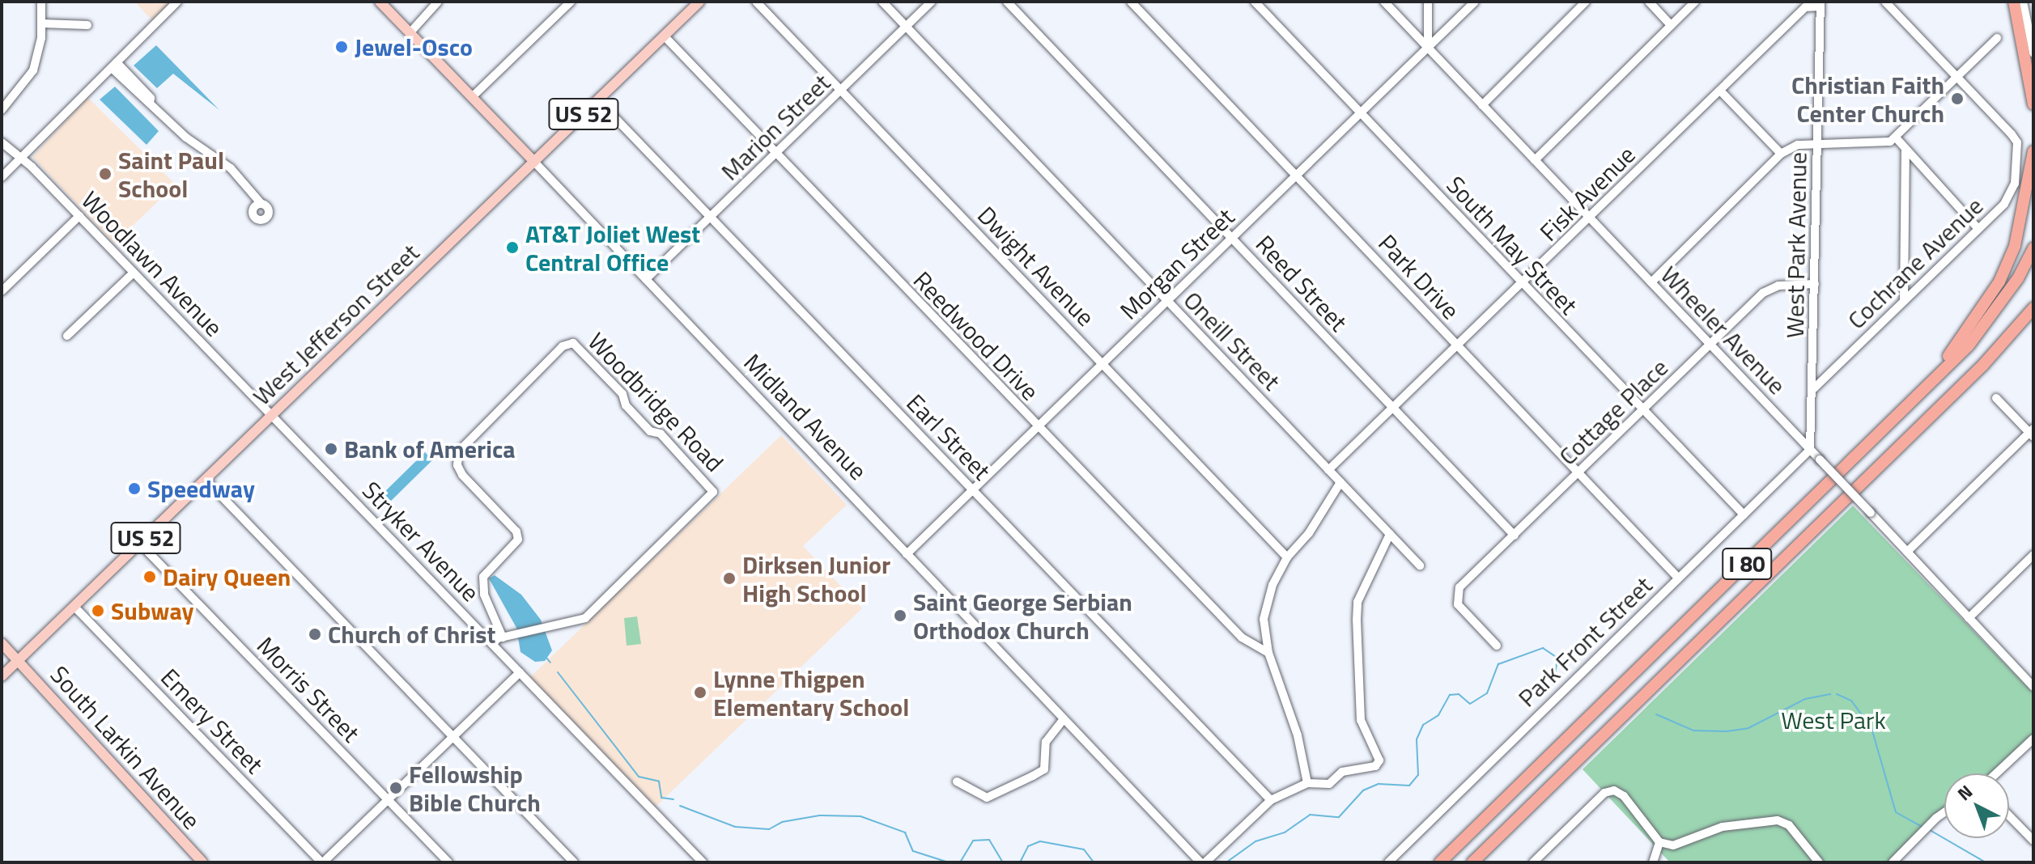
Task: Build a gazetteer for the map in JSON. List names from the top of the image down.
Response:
{
  "streets": {
    "highway": ["I 80"],
    "main road": [
      "US 52",
      "West Jefferson Street",
      "Midland Avenue",
      "South Larkin Avenue"
    ],
    "street": [
      "Marion Street",
      "Fisk Avenue",
      "South May Street",
      "West Park Avenue",
      "Cochrane Avenue",
      "Woodlawn Avenue",
      "Morgan Street",
      "Dwight Avenue",
      "Park Drive",
      "Reed Street",
      "Wheeler Avenue",
      "Reedwood Drive",
      "Oneill Street",
      "Woodbridge Road",
      "Cottage Place",
      "Earl Street",
      "Stryker Avenue",
      "Park Front Street",
      "Morris Street",
      "Emery Street"
    ]
  },
  "crossings": [
    ["Marion Street", "Dwight Avenue"],
    ["Marion Street", "Reedwood Drive"],
    ["Marion Street", "Oneill Street"],
    ["Marion Street", "Midland Avenue"],
    ["Marion Street", "Earl Street"],
    ["Fisk Avenue", "South May Street"],
    ["Fisk Avenue", "West Park Avenue"],
    ["Fisk Avenue", "Park Drive"],
    ["Fisk Avenue", "Reed Street"],
    ["Fisk Avenue", "Wheeler Avenue"],
    ["Fisk Avenue", "Oneill Street"],
    ["South May Street", "Morgan Street"],
    ["South May Street", "Cottage Place"],
    ["South May Street", "Park Front Street"],
    ["West Park Avenue", "Cochrane Avenue"],
    ["West Park Avenue", "Wheeler Avenue"],
    ["West Park Avenue", "Cottage Place"],
    ["West Park Avenue", "Park Front Street"],
    ["Woodlawn Avenue", "West Jefferson Street"],
    ["Woodlawn Avenue", "Stryker Avenue"],
    ["Morgan Street", "Dwight Avenue"],
    ["Morgan Street", "Park Drive"],
    ["Morgan Street", "Reed Street"],
    ["Morgan Street", "Wheeler Avenue"],
    ["Morgan Street", "Reedwood Drive"],
    ["Morgan Street", "Oneill Street"],
    ["Morgan Street", "Midland Avenue"],
    ["Morgan Street", "Earl Street"],
    ["Park Drive", "Cottage Place"],
    ["Park Drive", "Park Front Street"],
    ["Reed Street", "Cottage Place"],
    ["West Jefferson Street", "Reedwood Drive"],
    ["West Jefferson Street", "Midland Avenue"],
    ["West Jefferson Street", "Earl Street"],
    ["West Jefferson Street", "Stryker Avenue"],
    ["West Jefferson Street", "Morris Street"],
    ["West Jefferson Street", "Emery Street"],
    ["West Jefferson Street", "South Larkin Avenue"],
    ["Wheeler Avenue", "Cottage Place"],
    ["Wheeler Avenue", "Park Front Street"],
    ["Woodbridge Road", "Stryker Avenue"]
  ],
  "parks": ["West Park"],
  "places": [
    "Jewel-Osco",
    "Christian Faith Center Church",
    "Saint Paul School",
    "AT&T Joliet West Central Office",
    "Bank of America",
    "Speedway",
    "Dairy Queen",
    "Dirksen Junior High School",
    "Subway",
    "Saint George Serbian Orthodox Church",
    "Church of Christ",
    "Lynne Thigpen Elementary School",
    "Fellowship Bible Church"
  ],
  "north": "top left"
}
